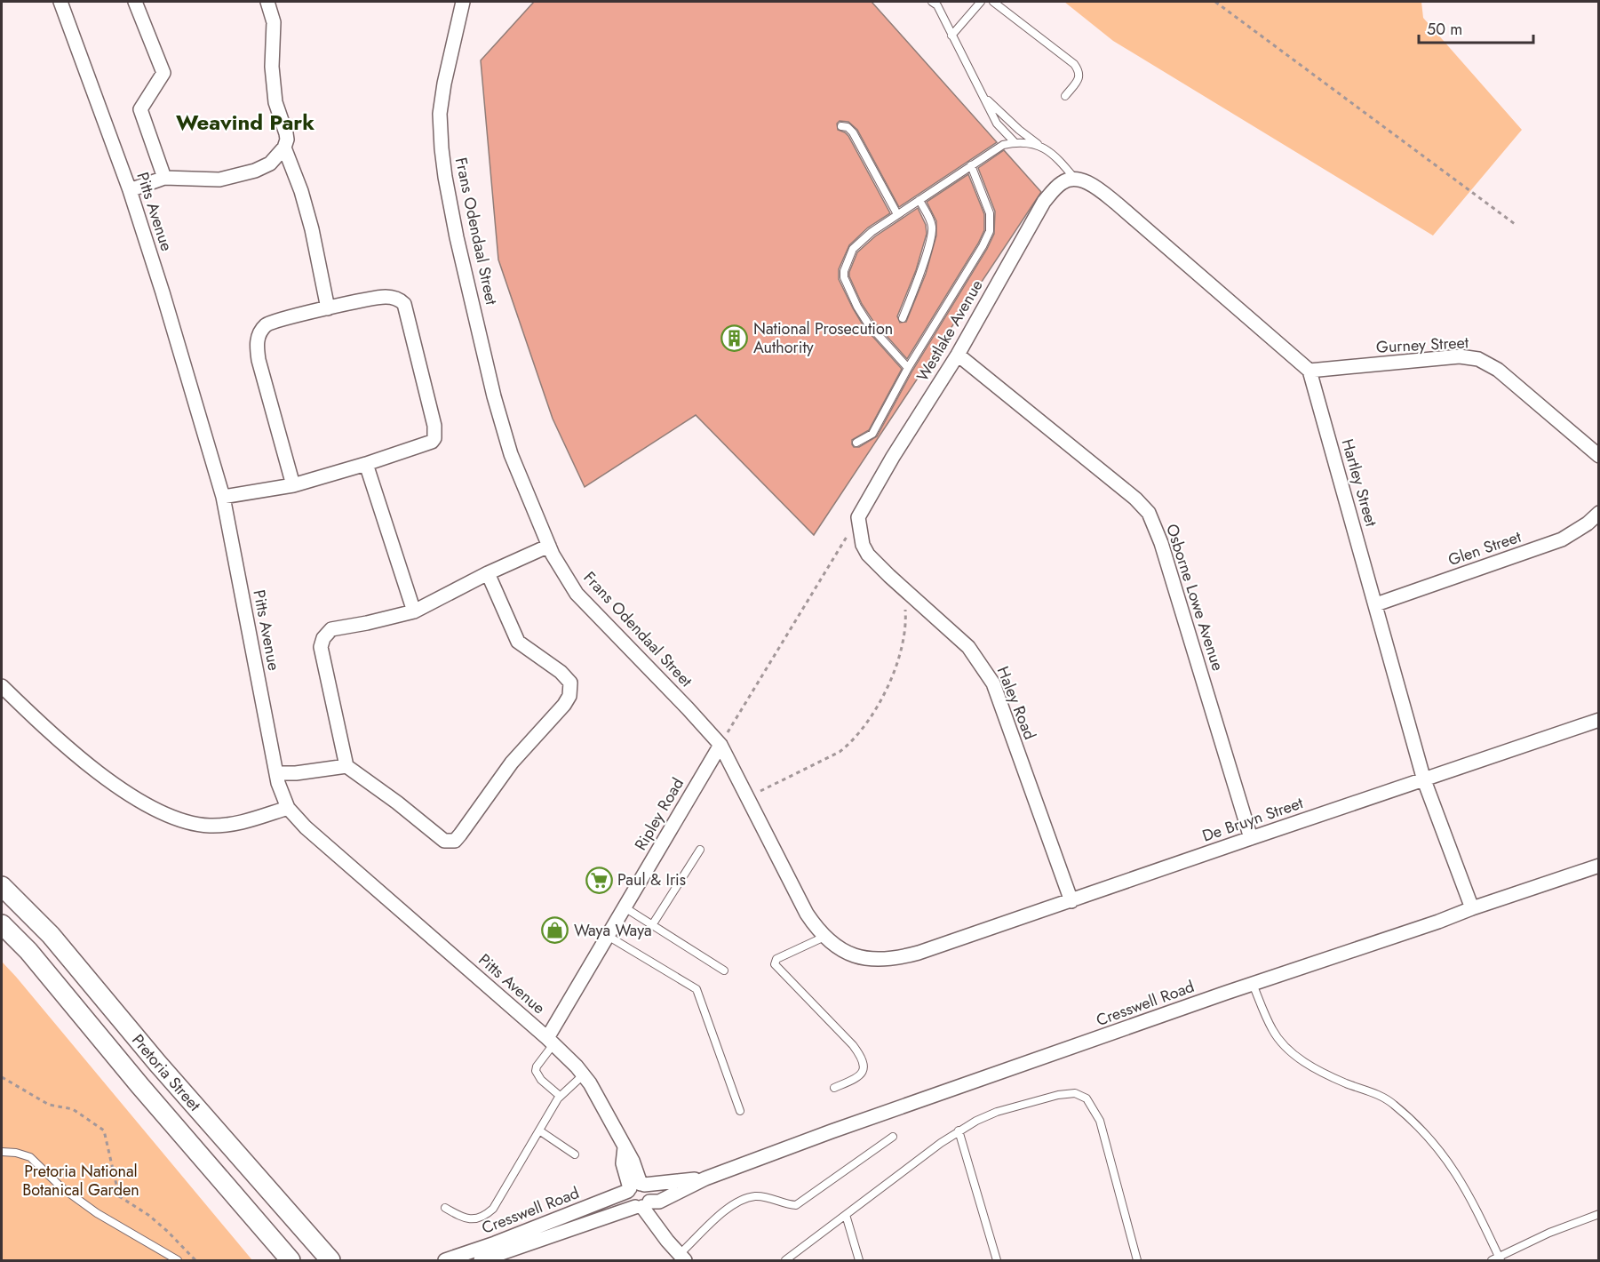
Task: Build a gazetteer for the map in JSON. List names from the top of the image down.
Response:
{
  "streets": {
    "main road": ["Pretoria Street"],
    "street": [
      "Pitts Avenue",
      "Frans Odendaal Street",
      "Westlake Avenue",
      "Gurney Street",
      "Hartley Street",
      "Glen Street",
      "Osborne Lowe Avenue",
      "Haley Road",
      "Ripley Road",
      "De Bruyn Street",
      "Cresswell Road"
    ]
  },
  "crossings": [
    ["Pitts Avenue", "Ripley Road"],
    ["Pitts Avenue", "Cresswell Road"],
    ["Frans Odendaal Street", "Ripley Road"],
    ["Frans Odendaal Street", "De Bruyn Street"],
    ["Westlake Avenue", "Osborne Lowe Avenue"],
    ["Westlake Avenue", "Haley Road"],
    ["Gurney Street", "Hartley Street"],
    ["Hartley Street", "Glen Street"],
    ["Hartley Street", "De Bruyn Street"],
    ["Hartley Street", "Cresswell Road"],
    ["Osborne Lowe Avenue", "De Bruyn Street"],
    ["Haley Road", "De Bruyn Street"]
  ],
  "districts": ["Weavind Park"],
  "parks": ["Pretoria National Botanical Garden"],
  "places": {
    "building": ["National Prosecution Authority"],
    "supermarket": ["Paul & Iris"],
    "shop": ["Waya Waya"]
  },
  "scale_bar": "50 m"
}
